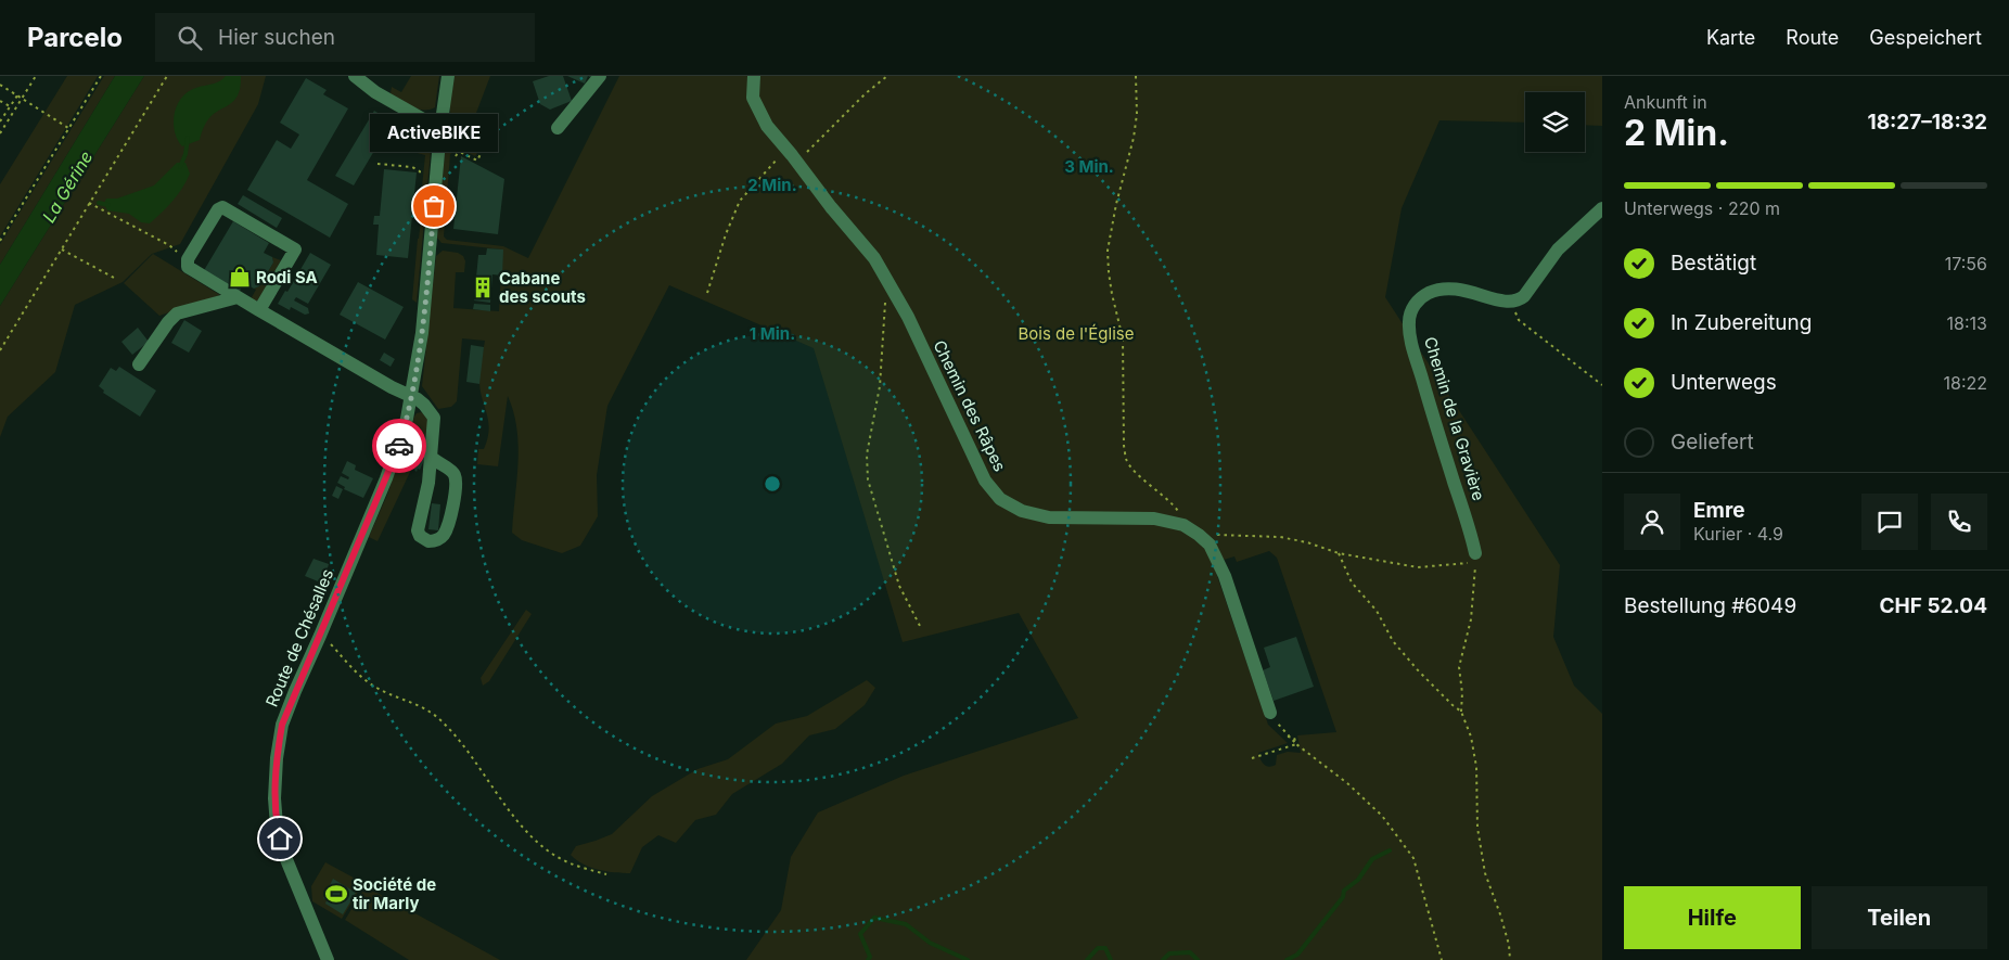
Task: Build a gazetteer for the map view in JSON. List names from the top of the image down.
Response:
{
  "streets": {
    "street": ["Chemin des Râpes", "Chemin de la Gravière", "Route de Chésalles"]
  },
  "water": ["La Gérine"],
  "parks": ["Bois de l'Église"],
  "places": {
    "other": ["ActiveBIKE"],
    "shop": ["Rodi SA"],
    "building": ["Cabane des scouts"],
    "sports": ["Société de tir Marly"]
  },
  "page": {
    "header": "Parcelo",
    "search": "Hier suchen",
    "nav": ["Karte", "Route", "Gespeichert"],
    "heading": ["2 Min.", "Ankunft in", "18:27–18:32"],
    "panel": [
      "Emre",
      "Kurier · 4.9",
      "Bestellung #6049",
      "CHF 52.04"
    ],
    "bubble": "ActiveBIKE",
    "bar": "Unterwegs · 220 m",
    "list": [
      ["Bestätigt", "17:56"],
      ["In Zubereitung", "18:13"],
      ["Unterwegs", "18:22"],
      "Geliefert"
    ],
    "buttons": ["Hilfe", "Teilen"]
  },
  "rings": ["3 Min.", "2 Min.", "1 Min."]
}
